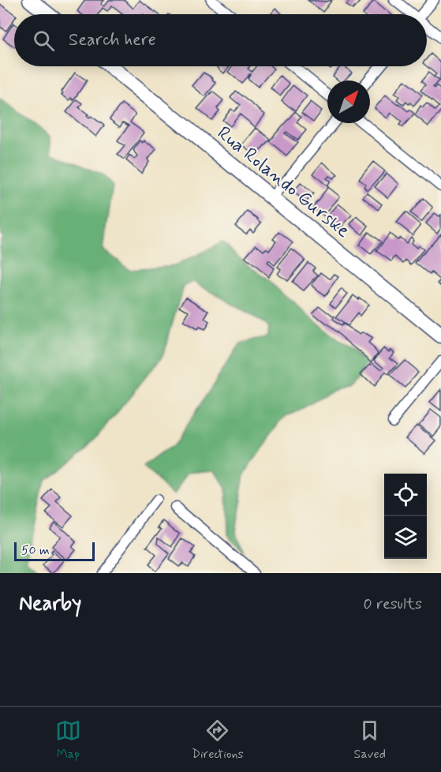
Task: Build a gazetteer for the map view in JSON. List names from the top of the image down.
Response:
{
  "streets": {
    "street": ["Rua Rolando Gurske"]
  },
  "scale_bar": "50 m",
  "north": "top right",
  "page": {
    "search": "Search here",
    "scale": "50 m",
    "heading": ["Nearby", "0 results"],
    "nav": ["Map", "Directions", "Saved"]
  }
}
